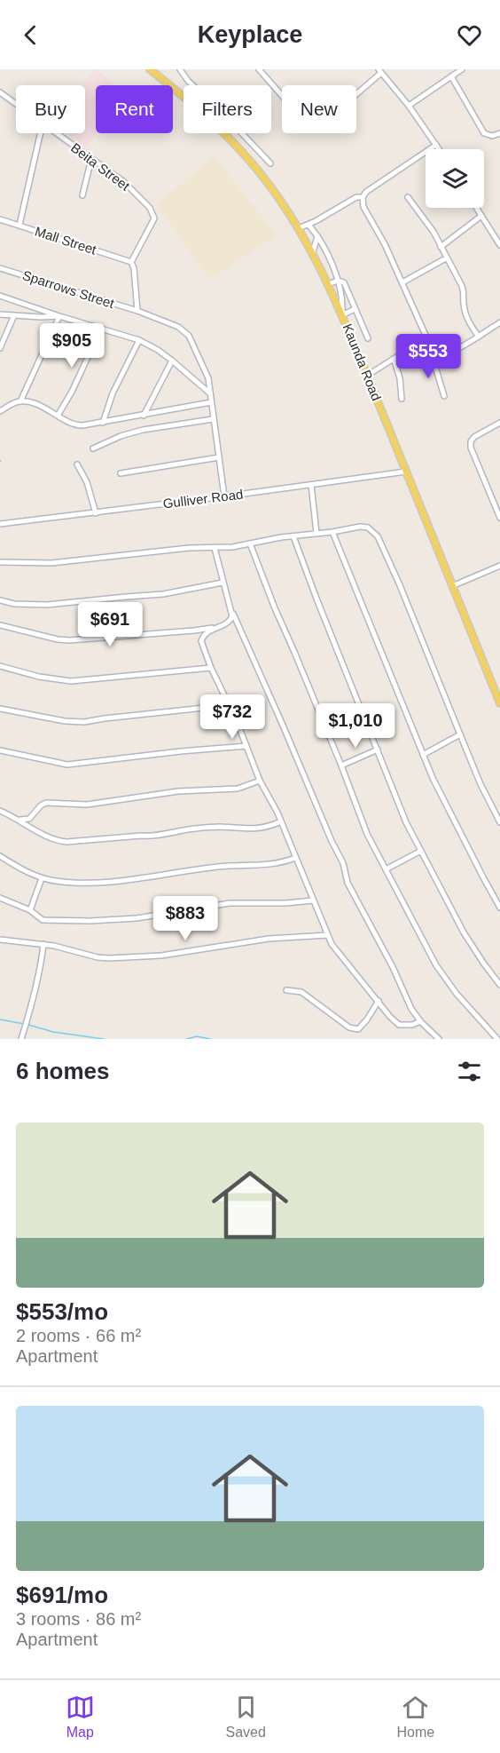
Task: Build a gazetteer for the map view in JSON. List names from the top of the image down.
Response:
{
  "streets": {
    "main road": ["Kaunda Road"],
    "street": [
      "Beita Street",
      "Mall Street",
      "Sparrows Street",
      "Gulliver Road"
    ]
  },
  "crossings": [
    ["Beita Street", "Mall Street"],
    ["Sparrows Street", "Gulliver Road"],
    ["Kaunda Road", "Gulliver Road"]
  ],
  "page": {
    "header": "Keyplace",
    "chip": [
      "Buy",
      "Rent",
      "Filters",
      "New"
    ],
    "price": [
      "$905",
      "$553",
      "$691",
      "$732",
      "$1,010",
      "$883"
    ],
    "heading": "6 homes",
    "list": [
      {
        "name": "$553/mo",
        "note": "2 rooms · 66 m² · Apartment"
      },
      {
        "name": "$691/mo",
        "note": "3 rooms · 86 m² · Apartment"
      }
    ],
    "tabs": ["Map", "Saved", "Home"]
  }
}
